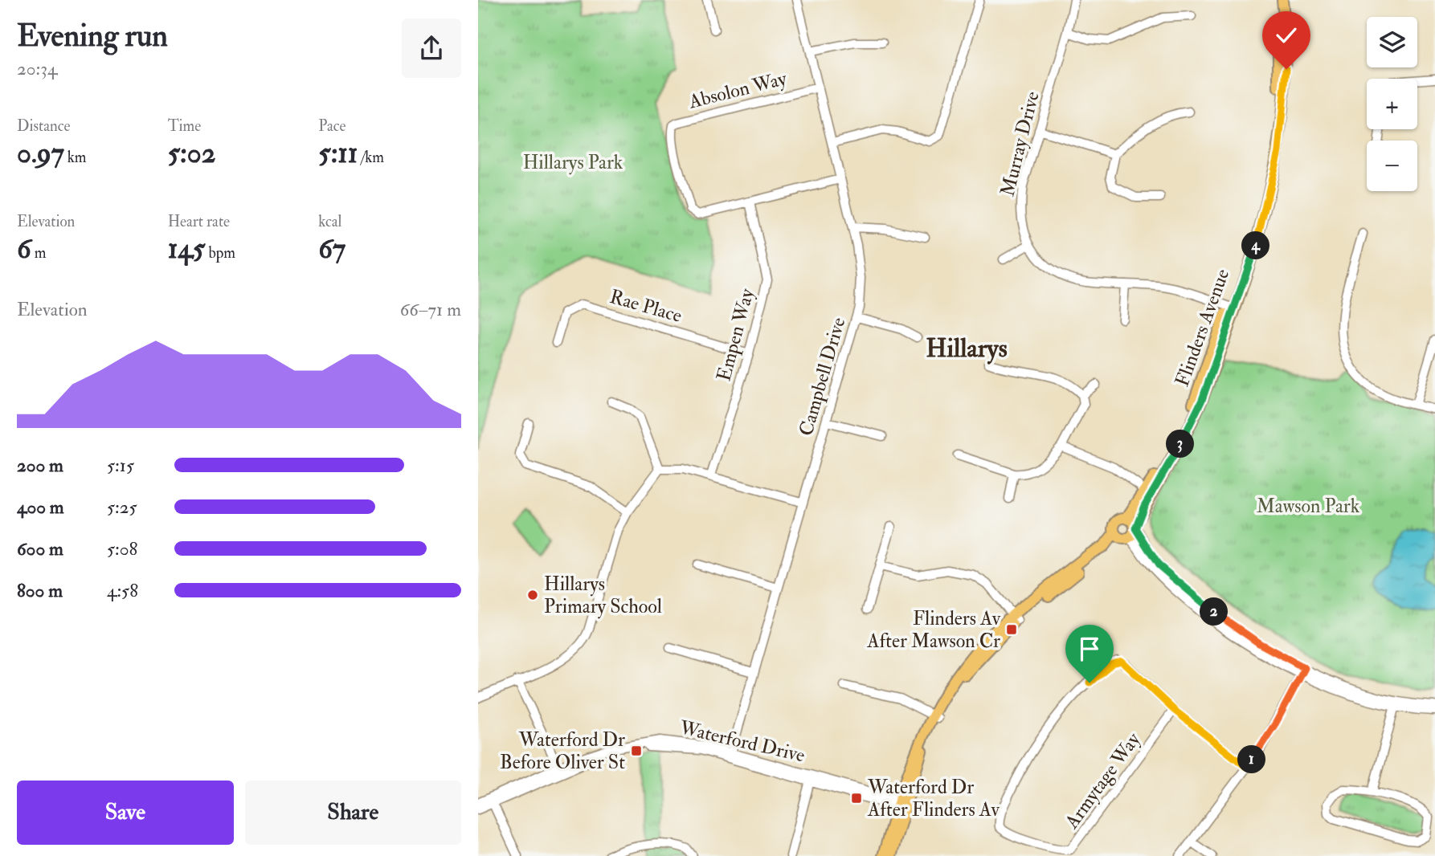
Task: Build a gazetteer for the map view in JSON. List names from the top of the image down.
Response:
{
  "streets": {
    "main road": ["Flinders Avenue"],
    "street": [
      "Absolon Way",
      "Murray Drive",
      "Rae Place",
      "Empen Way",
      "Campbell Drive",
      "Waterford Drive",
      "Armytage Way"
    ]
  },
  "crossings": [
    ["Absolon Way", "Empen Way"],
    ["Absolon Way", "Campbell Drive"],
    ["Rae Place", "Empen Way"],
    ["Campbell Drive", "Waterford Drive"]
  ],
  "districts": ["Hillarys"],
  "parks": ["Hillarys Park", "Mawson Park"],
  "places": {
    "other": ["Hillarys Primary School"],
    "transit": ["Flinders Av After Mawson Cr", "Waterford Dr Before Oliver St", "Waterford Dr After Flinders Av"]
  },
  "page": {
    "heading": ["Evening run", "20:34"],
    "map_buttons": ["+", "−"],
    "stats": [
      ["Distance", "0.97 km"],
      ["Time", "5:02"],
      ["Pace", "5:11 /km"],
      ["Elevation", "6 m"],
      ["Heart rate", "145 bpm"],
      ["kcal", "67"]
    ],
    "pins": [
      "4",
      "3",
      "2",
      "1"
    ],
    "chart": ["Elevation", "66–71 m"],
    "list": [
      {
        "name": "200 m",
        "note": "5:15"
      },
      {
        "name": "400 m",
        "note": "5:25"
      },
      {
        "name": "600 m",
        "note": "5:08"
      },
      {
        "name": "800 m",
        "note": "4:58"
      }
    ],
    "buttons": ["Save", "Share"]
  }
}
